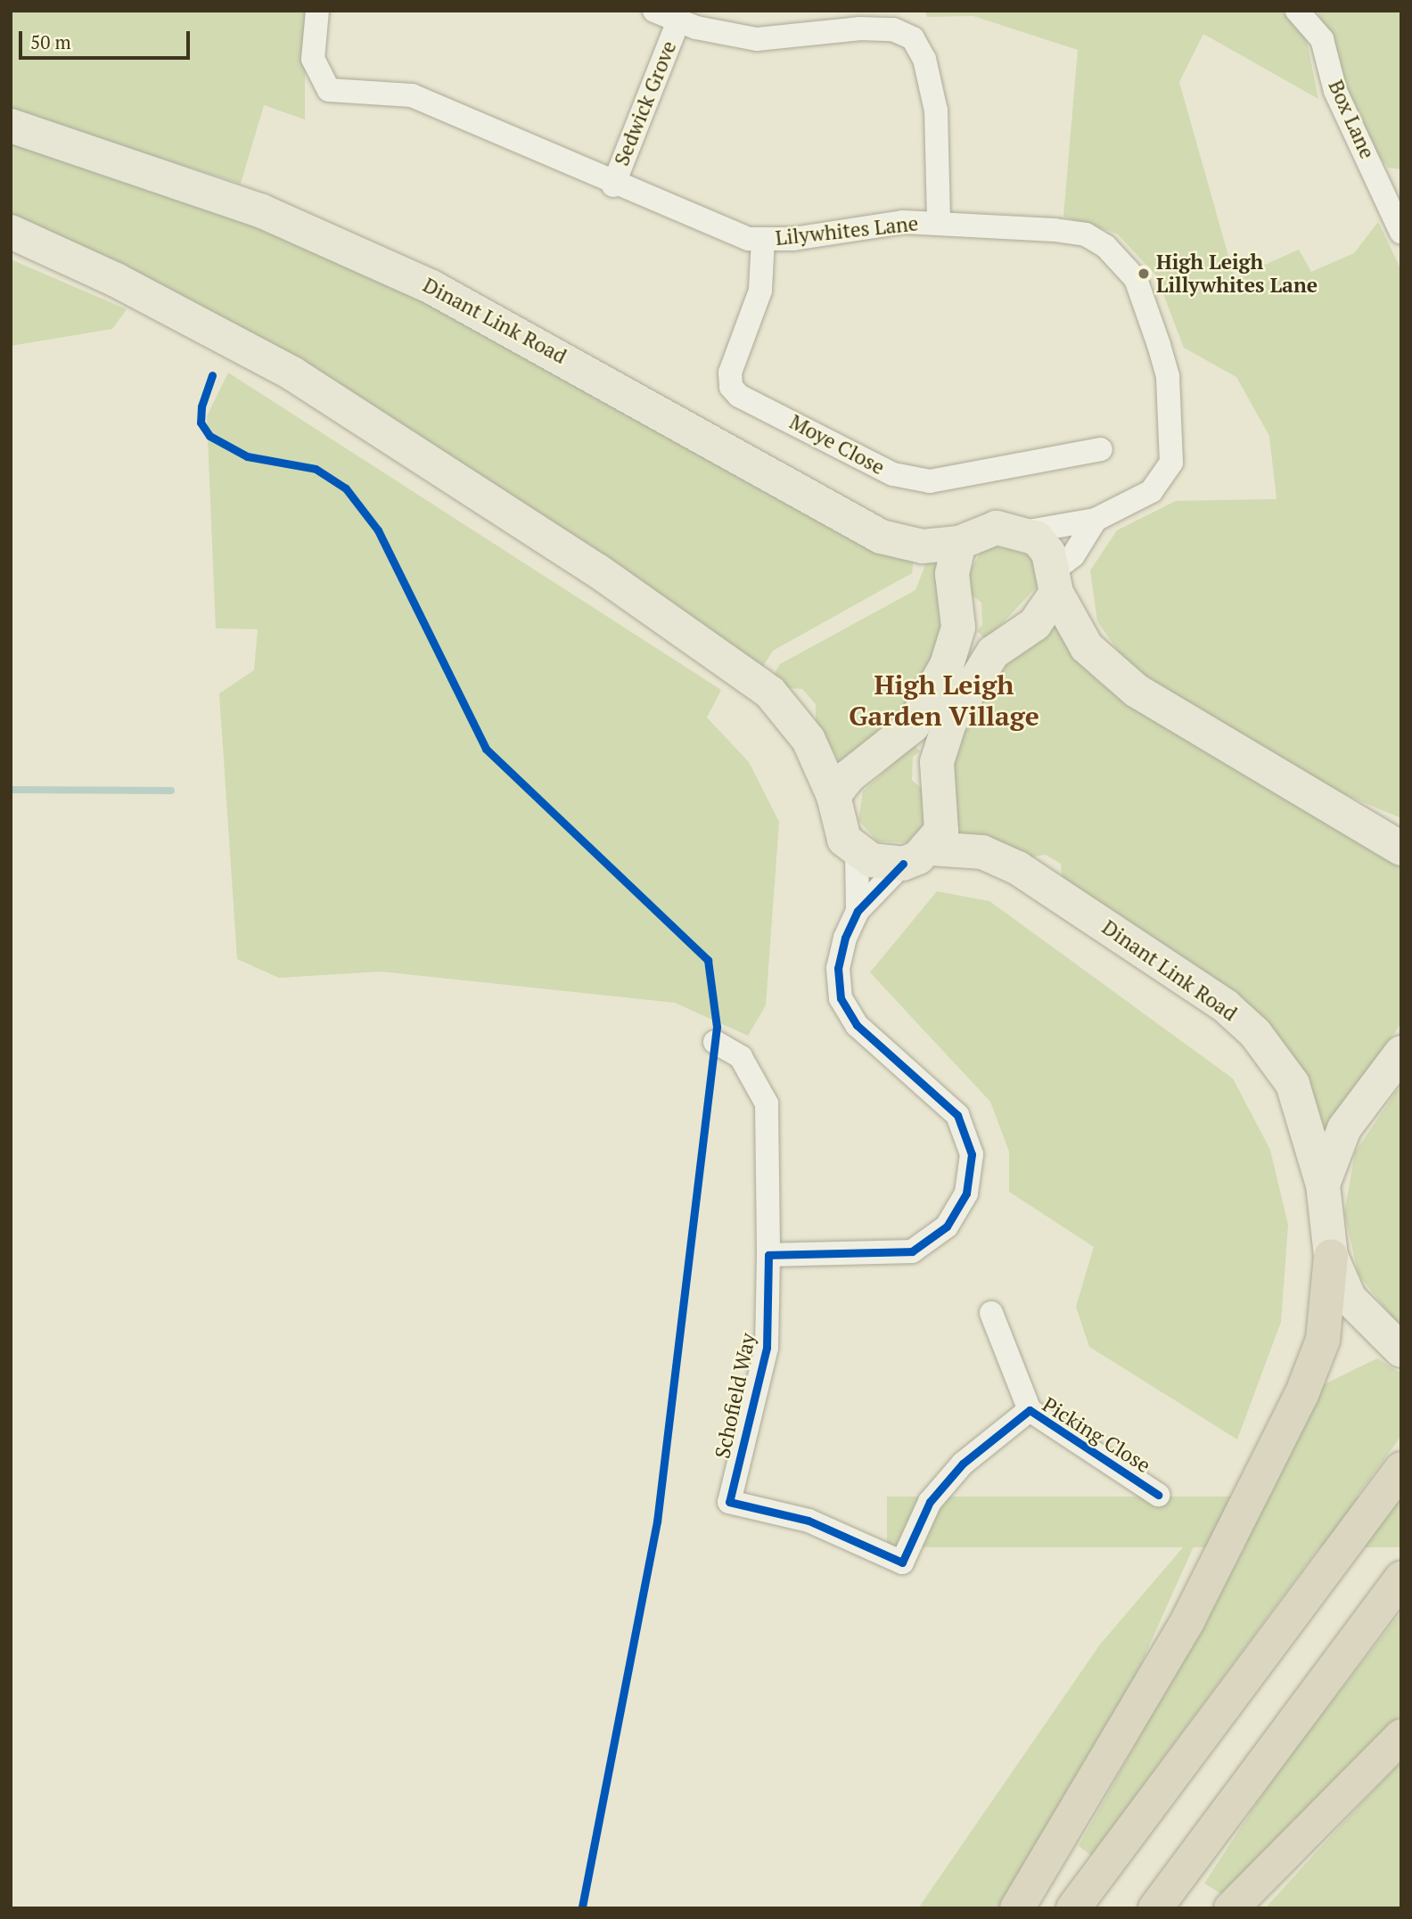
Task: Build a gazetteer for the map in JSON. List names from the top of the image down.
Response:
{
  "streets": {
    "main road": ["Dinant Link Road"],
    "street": [
      "Sedwick Grove",
      "Box Lane",
      "Lilywhites Lane",
      "Moye Close",
      "Schofield Way",
      "Picking Close"
    ]
  },
  "crossings": [
    ["Sedwick Grove", "Lilywhites Lane"],
    ["Lilywhites Lane", "Dinant Link Road"],
    ["Lilywhites Lane", "Moye Close"],
    ["Schofield Way", "Picking Close"]
  ],
  "districts": ["High Leigh Garden Village"],
  "places": ["High Leigh Lillywhites Lane"],
  "scale_bar": "50 m"
}
